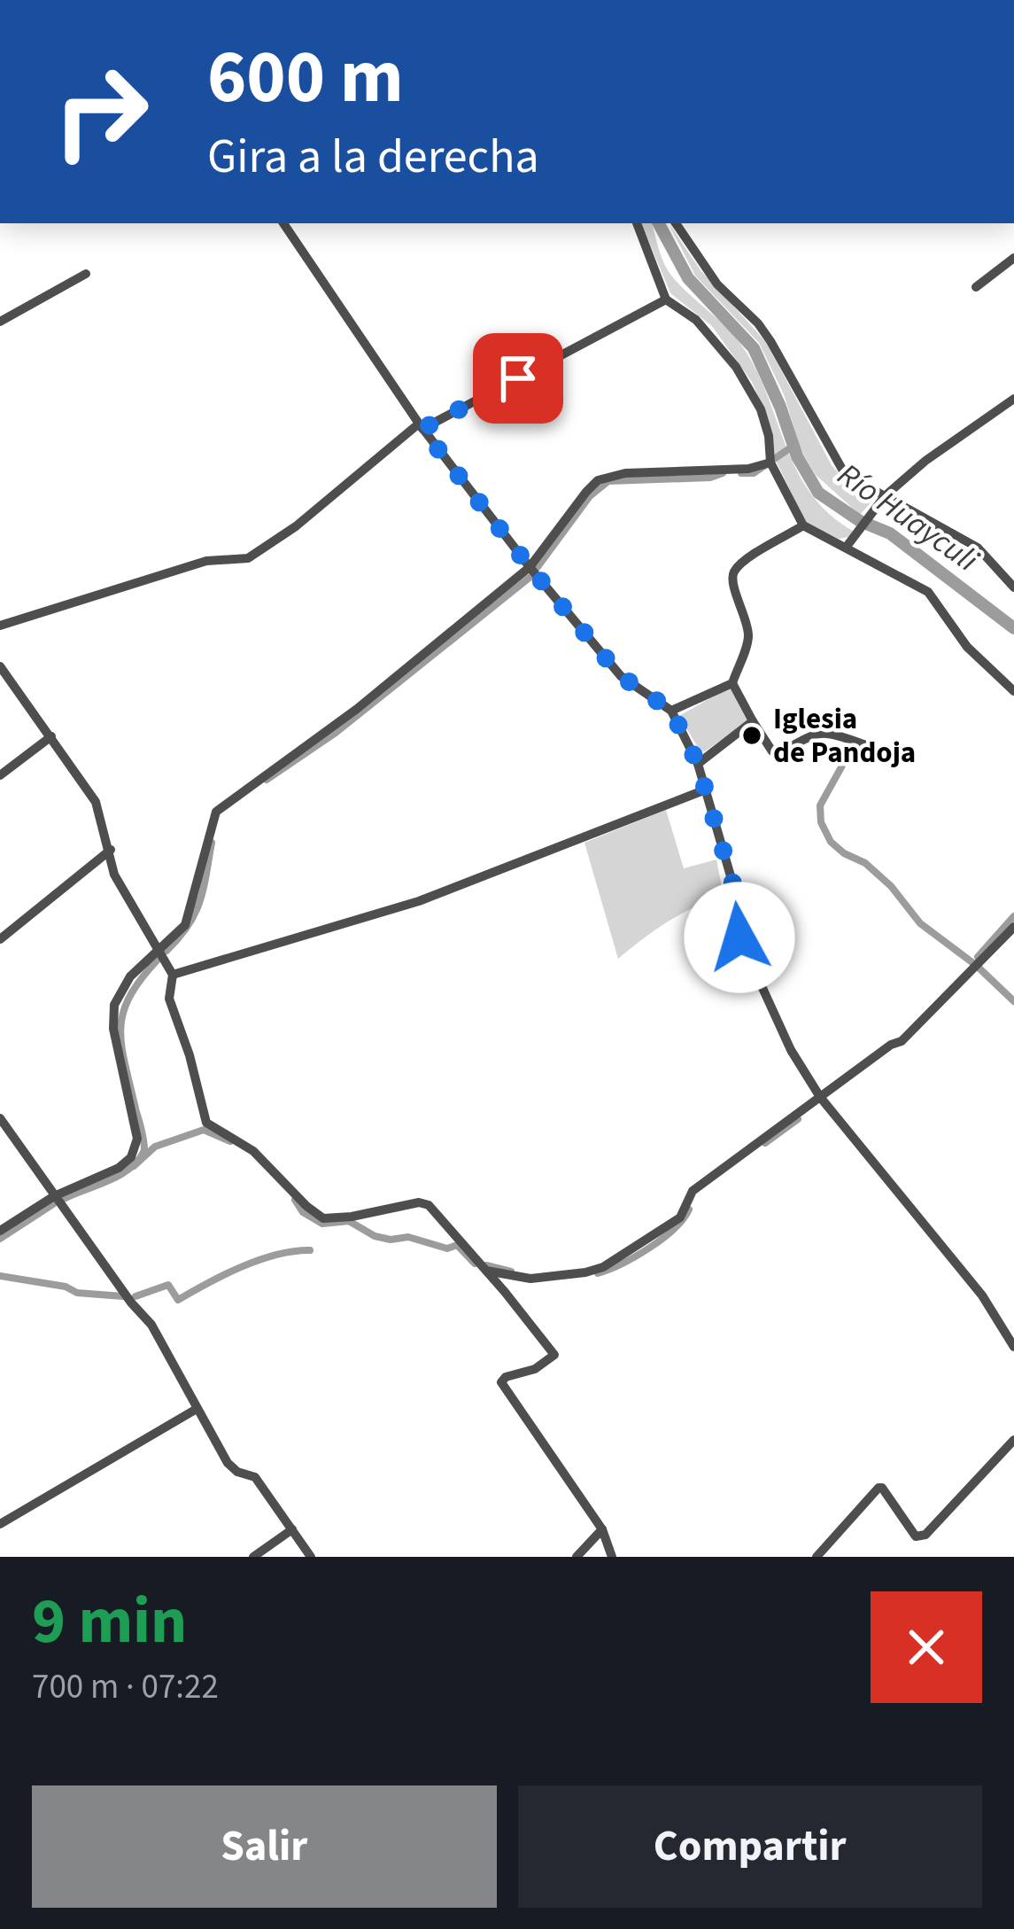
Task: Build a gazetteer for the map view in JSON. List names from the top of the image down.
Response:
{
  "water": ["Río Huayculi"],
  "places": ["Iglesia de Pandoja"],
  "page": {
    "turn": ["600 m", "Gira a la derecha"],
    "heading": ["9 min", "700 m · 07:22"],
    "buttons": ["Salir", "Compartir"]
  }
}
